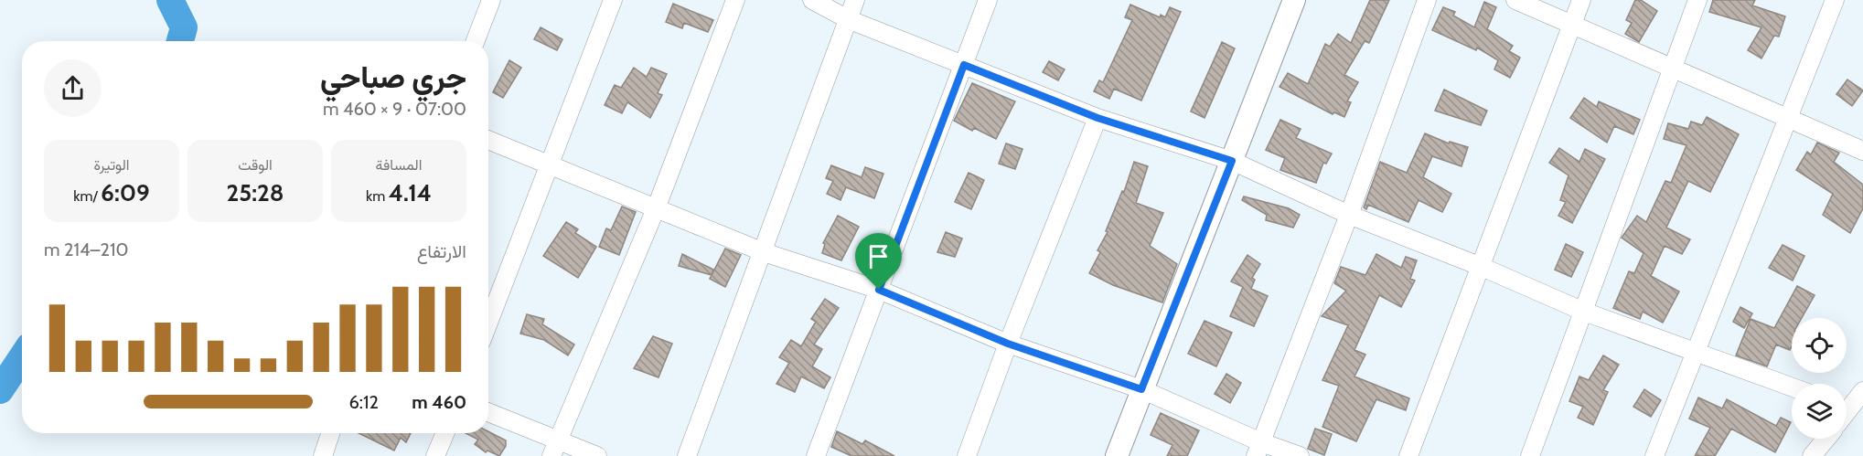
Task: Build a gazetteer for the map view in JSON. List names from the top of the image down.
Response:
{
  "page": {
    "heading": ["جري صباحي", "07:00 · 9 × 460 m"],
    "stats": [
      ["المسافة", "4.14 km"],
      ["الوقت", "25:28"],
      ["الوتيرة", "6:09 /km"]
    ],
    "chart": ["الارتفاع", "210–214 m"],
    "list": [
      {
        "name": "460 m",
        "note": "6:12"
      }
    ]
  }
}
